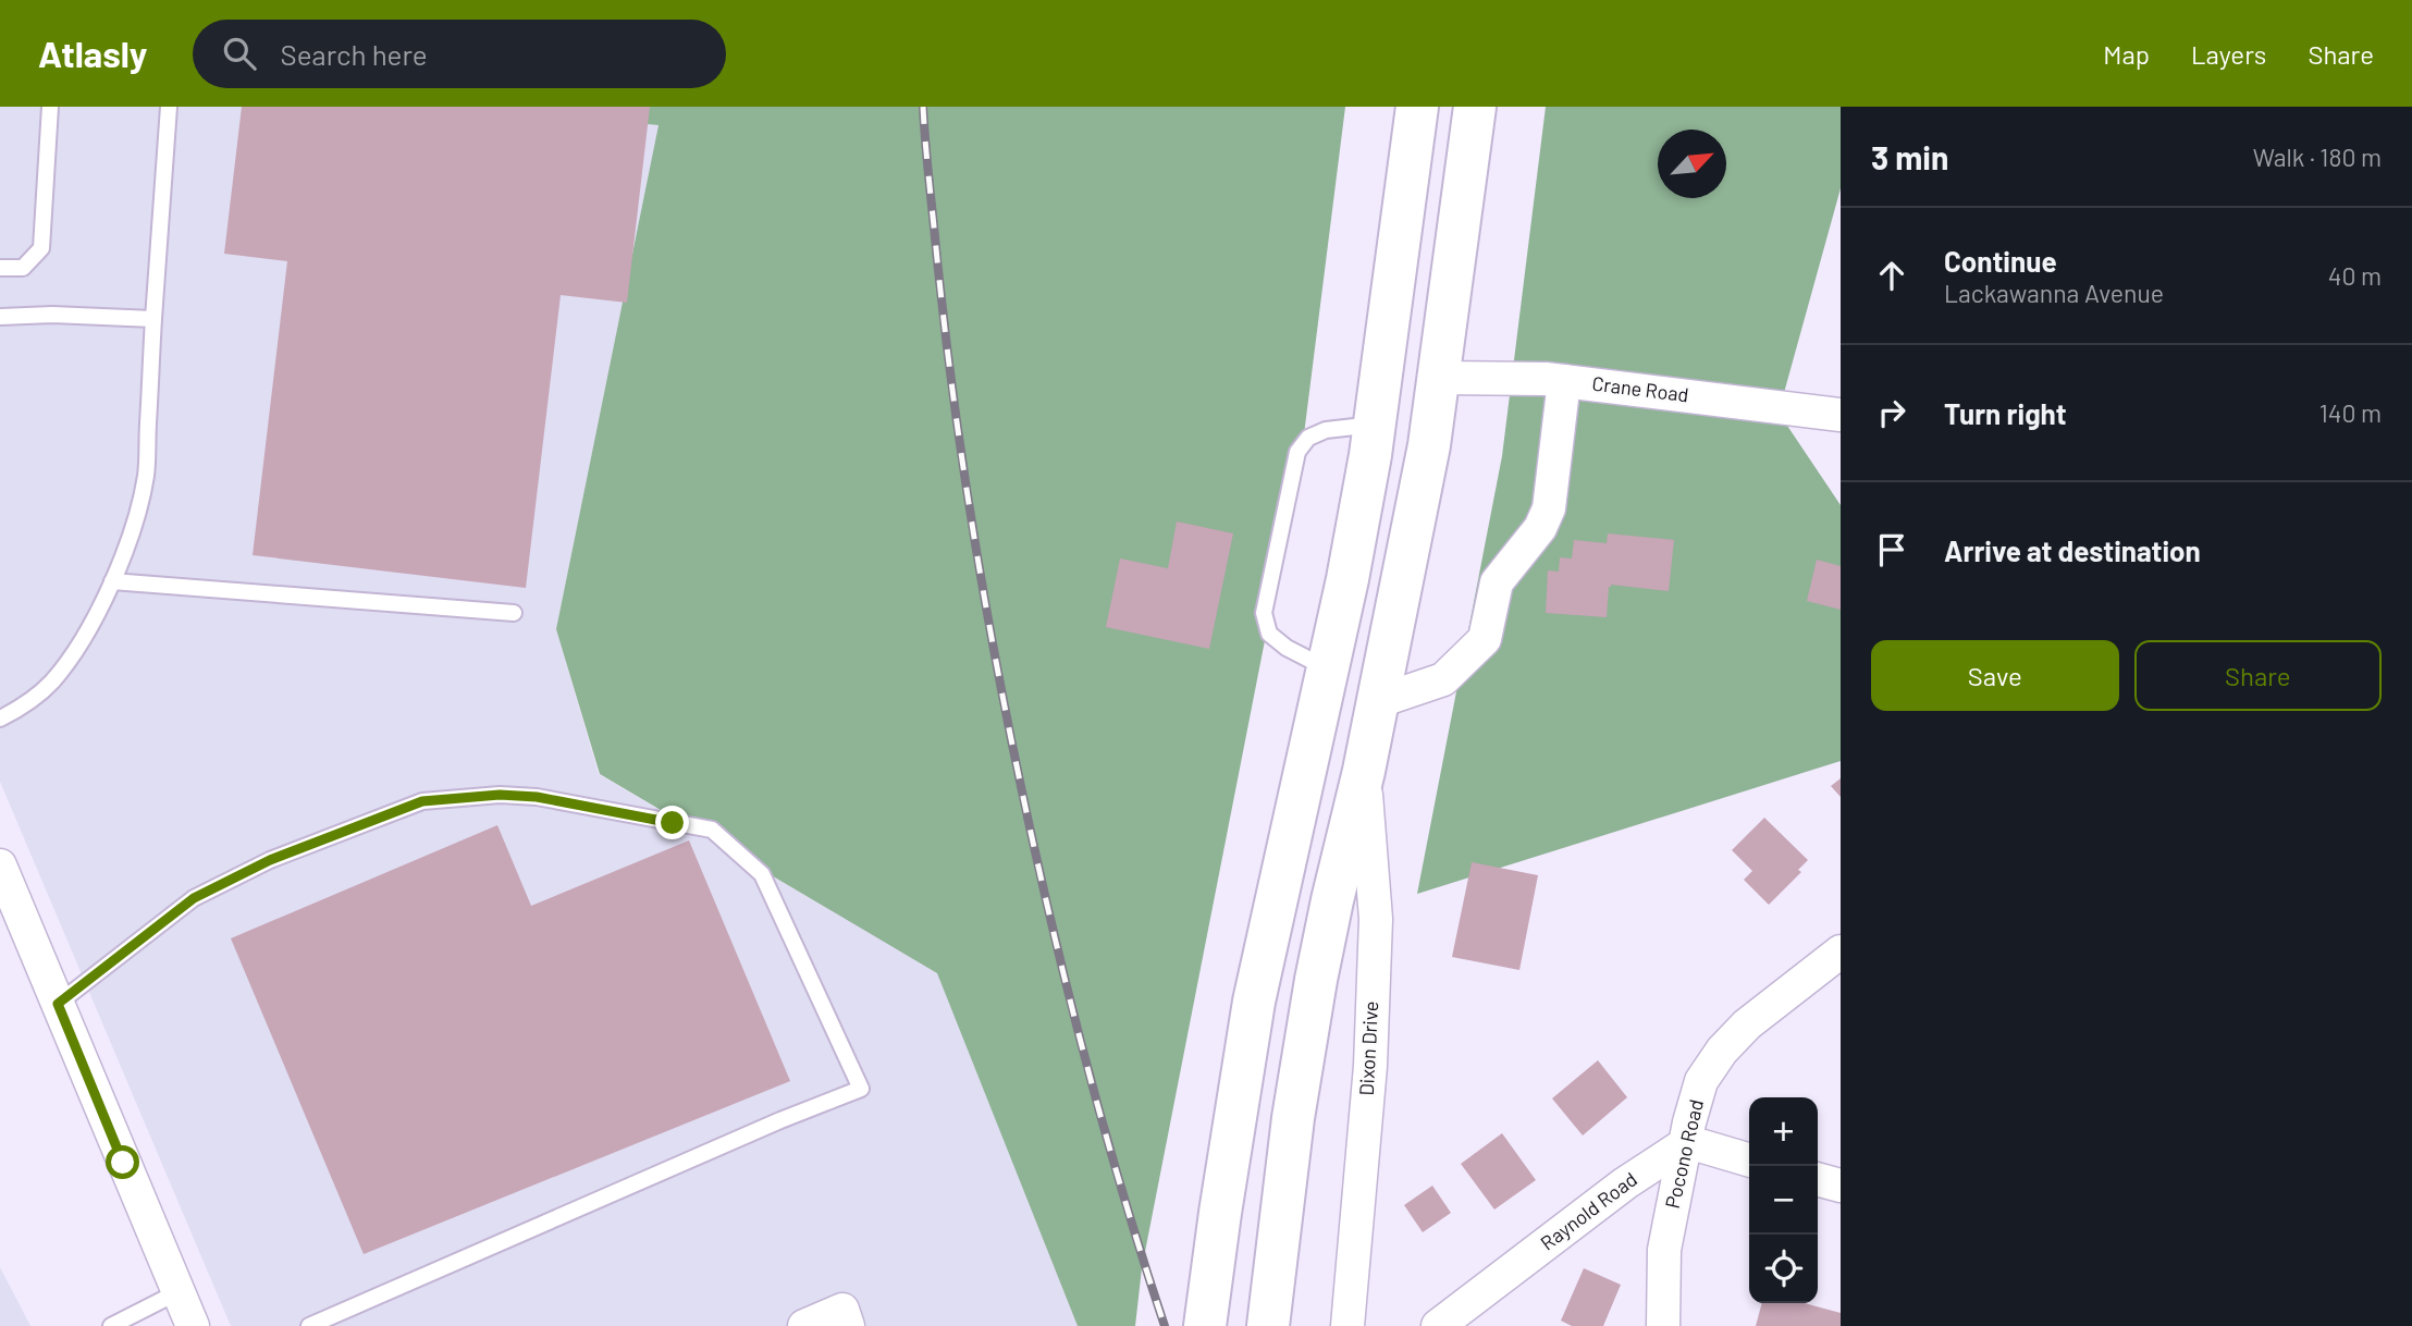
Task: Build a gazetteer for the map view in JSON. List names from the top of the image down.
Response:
{
  "streets": {
    "street": [
      "Crane Road",
      "Dixon Drive",
      "Pocono Road",
      "Raynold Road"
    ]
  },
  "crossings": [
    ["Pocono Road", "Raynold Road"]
  ],
  "north": "top right",
  "page": {
    "header": "Atlasly",
    "search": "Search here",
    "nav": ["Map", "Layers", "Share"],
    "heading": ["3 min", "Walk · 180 m"],
    "list": [
      ["Continue", "Lackawanna Avenue", "40 m"],
      ["Turn right", "140 m"],
      "Arrive at destination"
    ],
    "buttons": ["Save", "Share"],
    "map_buttons": ["+", "−"]
  }
}
